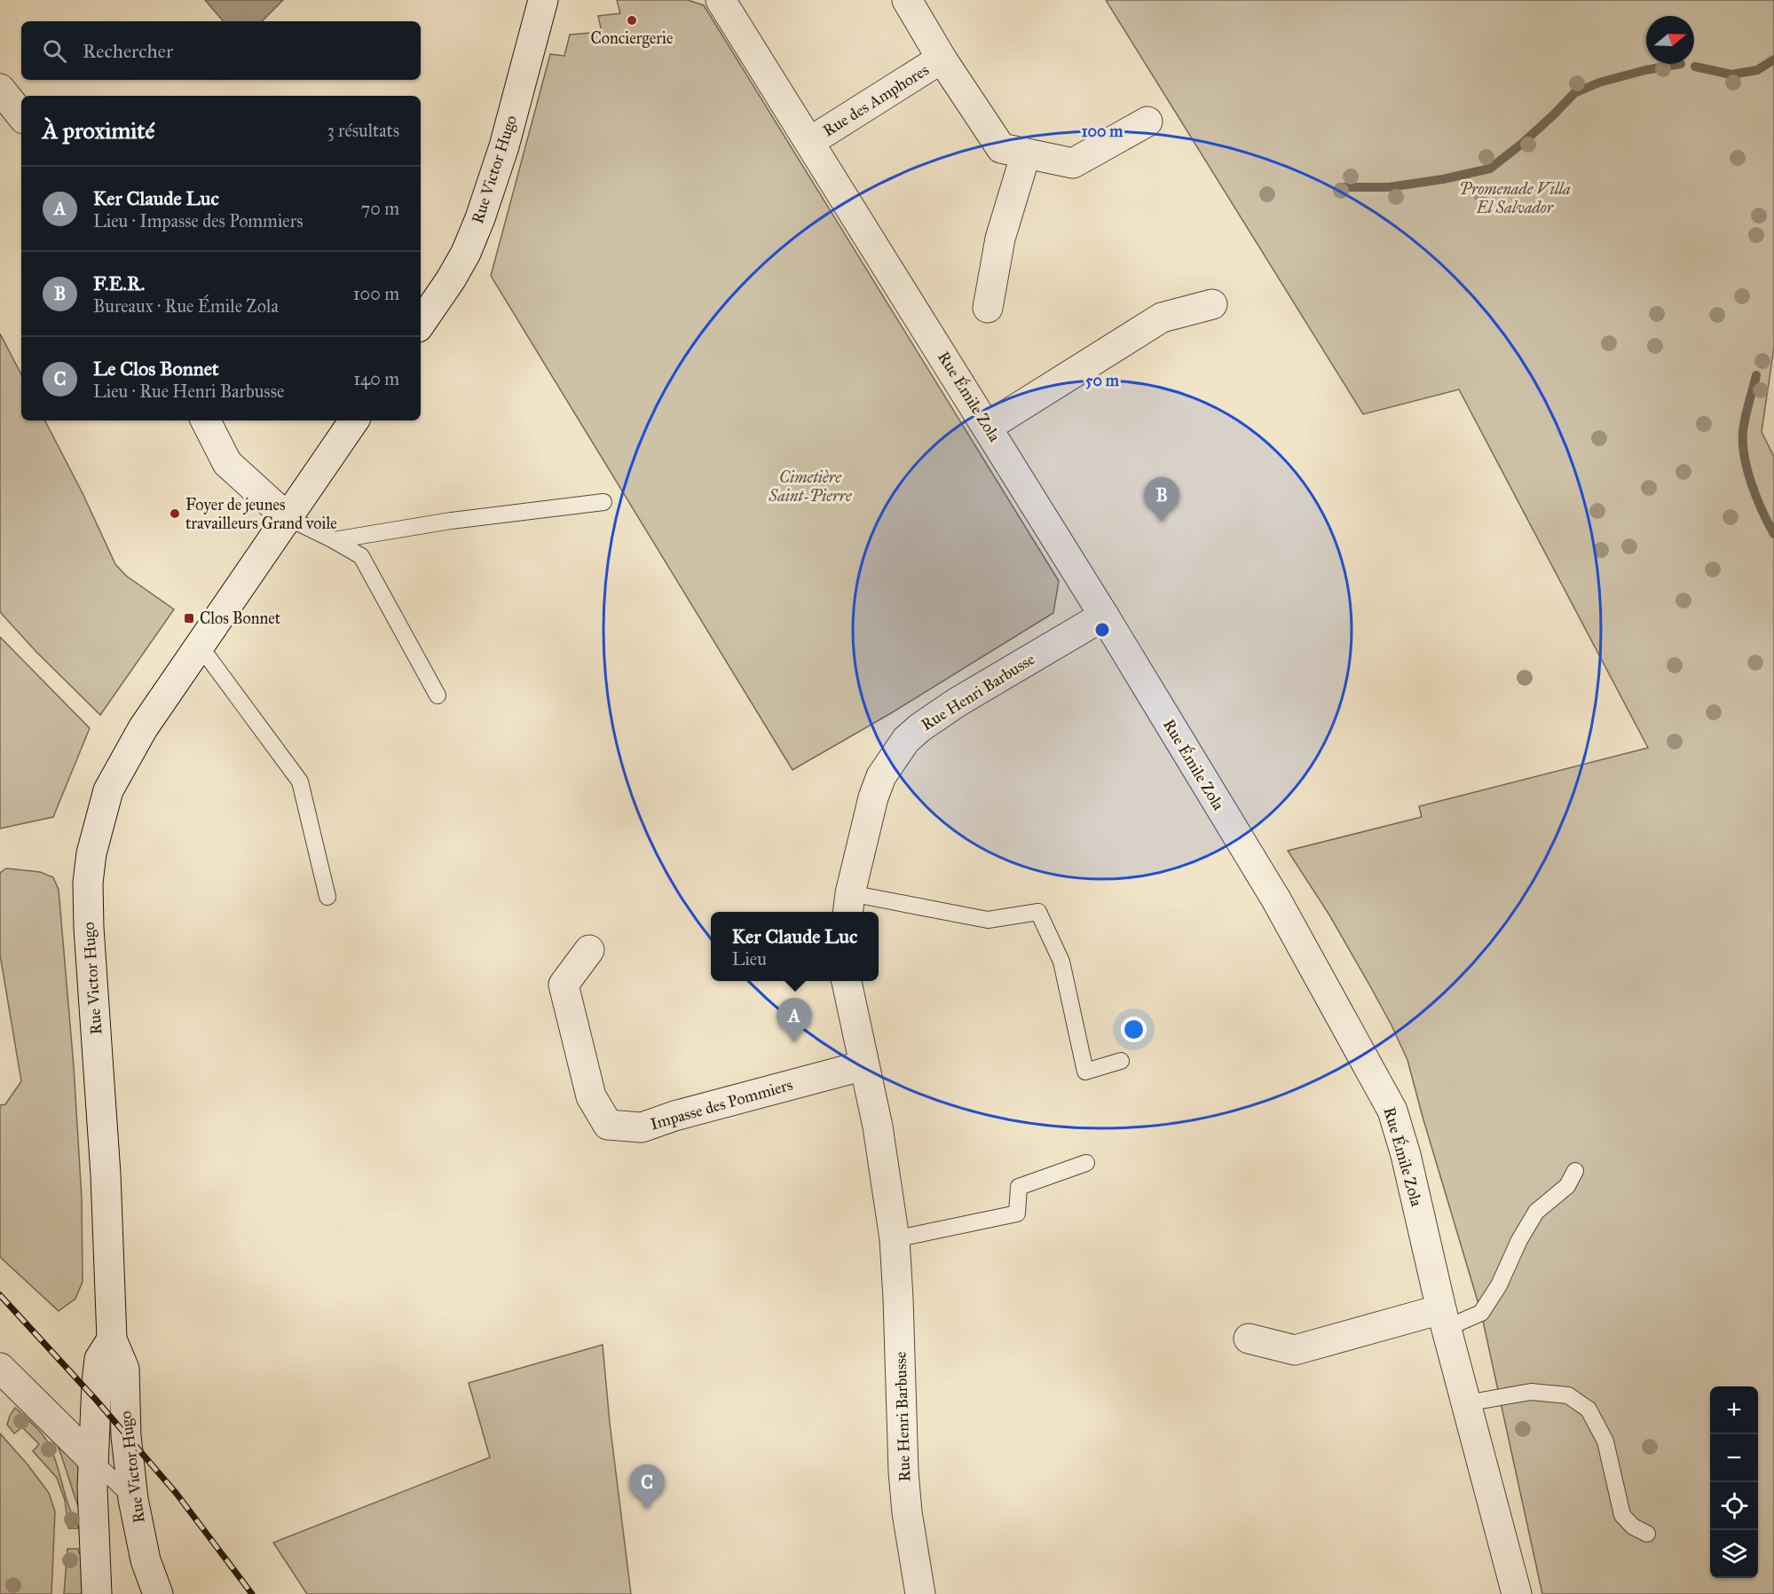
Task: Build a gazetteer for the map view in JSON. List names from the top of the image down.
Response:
{
  "streets": {
    "street": [
      "Rue des Amphores",
      "Rue Victor Hugo",
      "Rue Émile Zola",
      "Rue Henri Barbusse",
      "Impasse des Pommiers"
    ]
  },
  "crossings": [
    ["Rue des Amphores", "Rue Émile Zola"],
    ["Rue Émile Zola", "Rue Henri Barbusse"],
    ["Rue Henri Barbusse", "Impasse des Pommiers"]
  ],
  "parks": ["Promenade Villa El Salvador", "Cimetière Saint-Pierre"],
  "places": {
    "other": ["Conciergerie", "Foyer de jeunes travailleurs Grand voile"],
    "transit": ["Clos Bonnet"]
  },
  "north": "right",
  "page": {
    "search": "Rechercher",
    "heading": ["À proximité", "3 résultats"],
    "list": [
      {
        "mark": "A",
        "name": "Ker Claude Luc",
        "note": "Lieu · Impasse des Pommiers",
        "value": "70 m"
      },
      {
        "mark": "B",
        "name": "F.E.R.",
        "note": "Bureaux · Rue Émile Zola",
        "value": "100 m"
      },
      {
        "mark": "C",
        "name": "Le Clos Bonnet",
        "note": "Lieu · Rue Henri Barbusse",
        "value": "140 m"
      }
    ],
    "pins": ["B", "A", "C"],
    "popup": ["Ker Claude Luc", "Lieu"],
    "map_buttons": ["+", "−"]
  },
  "rings": ["100 m", "50 m"]
}
